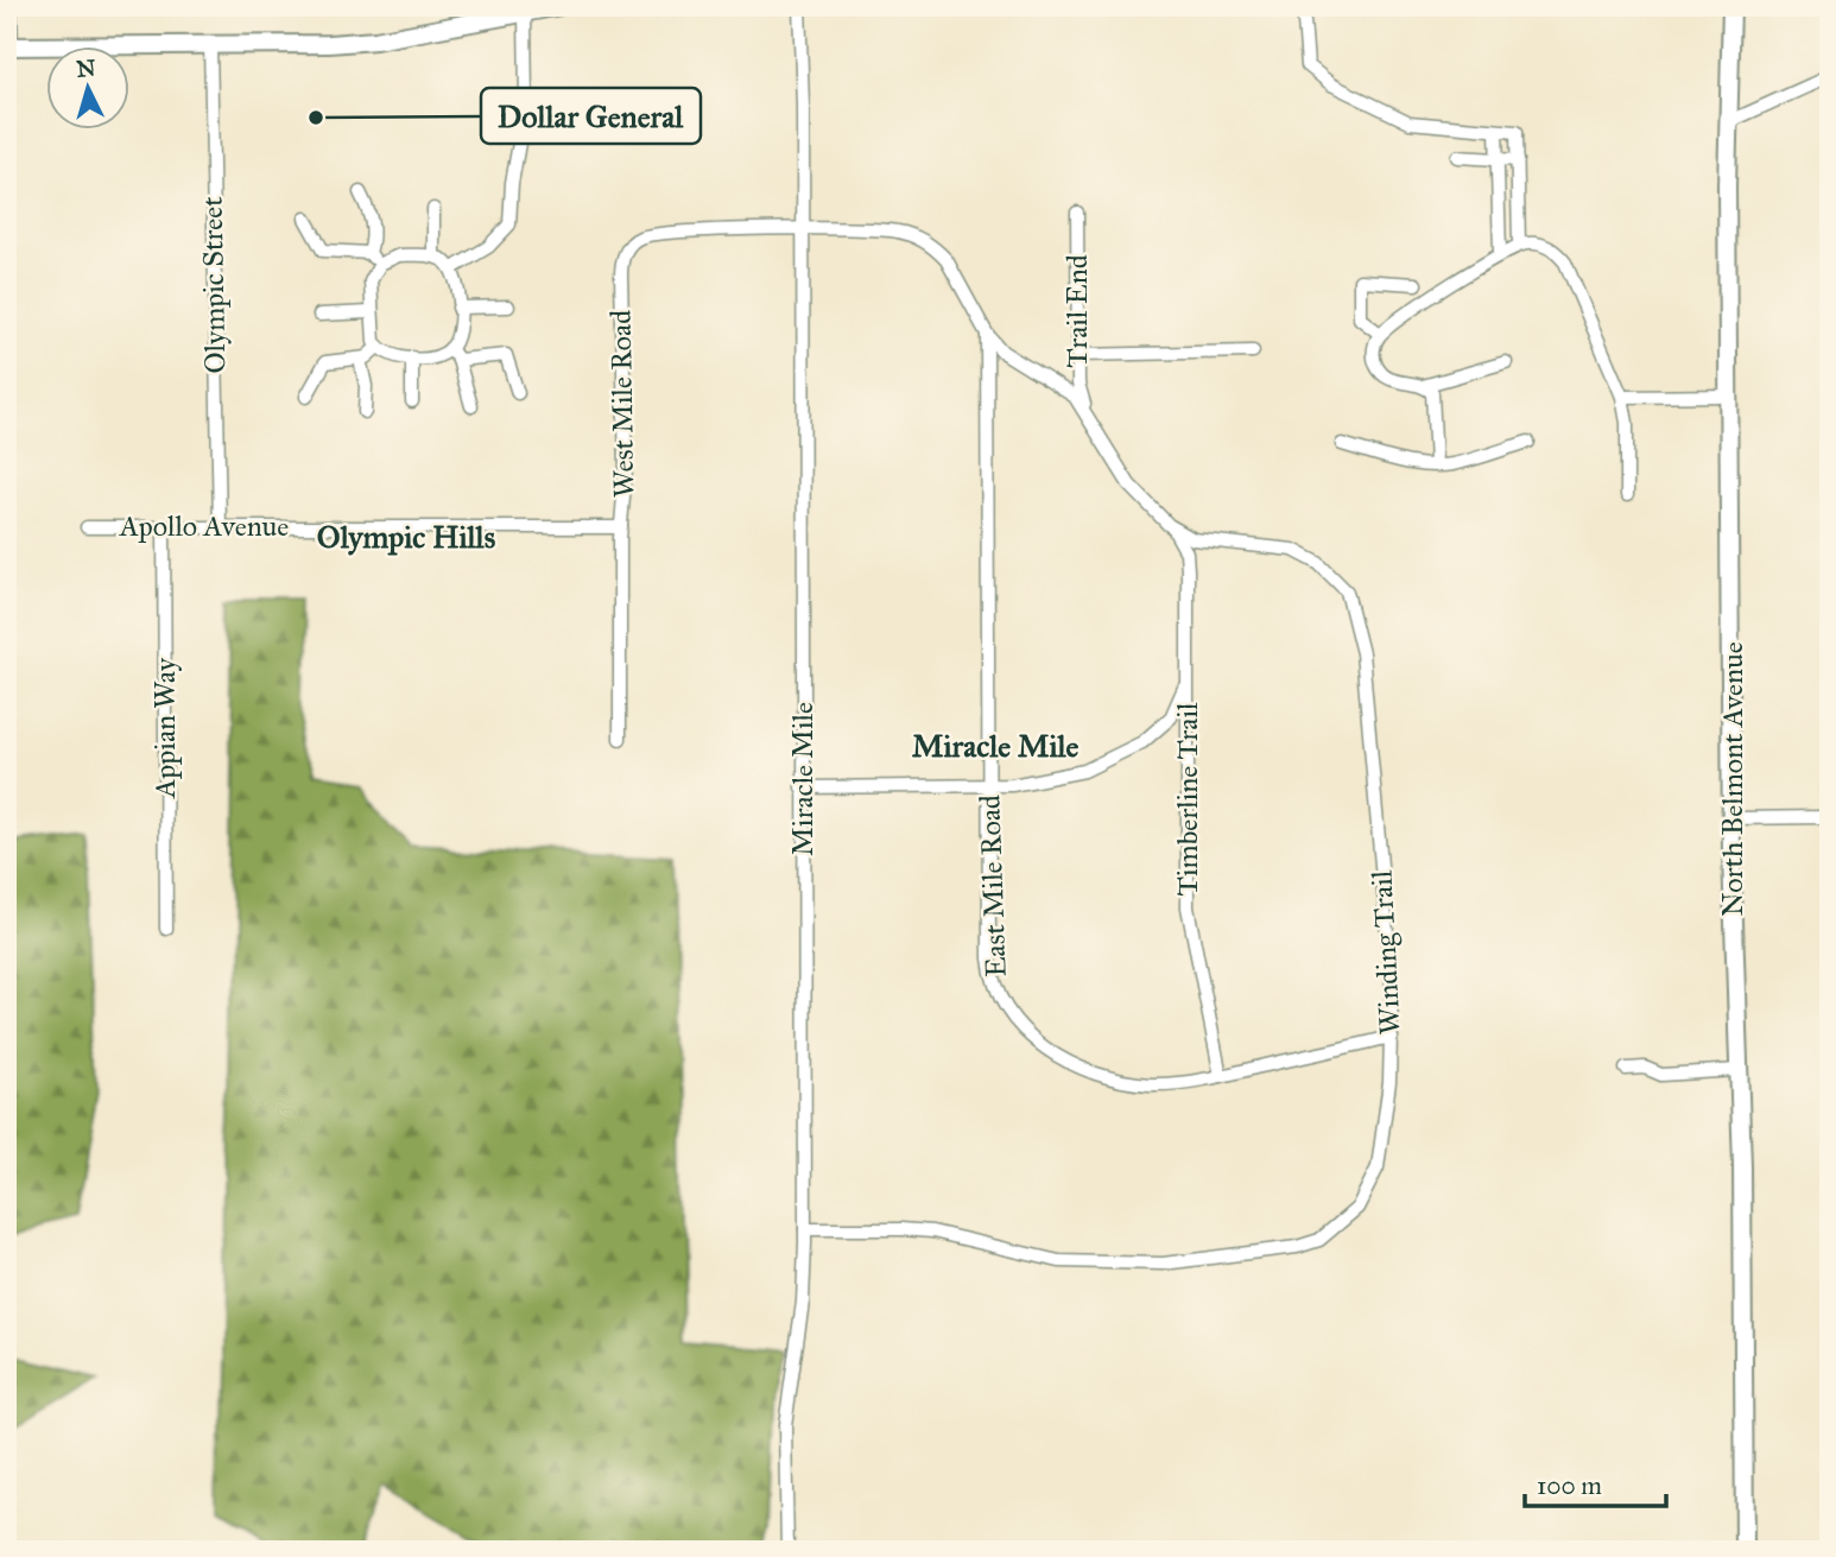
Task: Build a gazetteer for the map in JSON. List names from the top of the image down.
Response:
{
  "streets": {
    "street": [
      "Olympic Street",
      "Trail End",
      "West Mile Road",
      "Apollo Avenue",
      "Appian Way",
      "Miracle Mile",
      "North Belmont Avenue",
      "Timberline Trail",
      "East Mile Road",
      "Winding Trail"
    ]
  },
  "crossings": [
    ["Olympic Street", "Apollo Avenue"],
    ["Trail End", "Winding Trail"],
    ["West Mile Road", "Apollo Avenue"],
    ["West Mile Road", "Miracle Mile"],
    ["West Mile Road", "East Mile Road"],
    ["Apollo Avenue", "Appian Way"],
    ["Miracle Mile", "East Mile Road"],
    ["Miracle Mile", "Winding Trail"],
    ["Timberline Trail", "East Mile Road"],
    ["Timberline Trail", "Winding Trail"],
    ["East Mile Road", "Winding Trail"]
  ],
  "districts": ["Olympic Hills", "Miracle Mile"],
  "places": ["Dollar General"],
  "scale_bar": "100 m",
  "north": "top"
}
